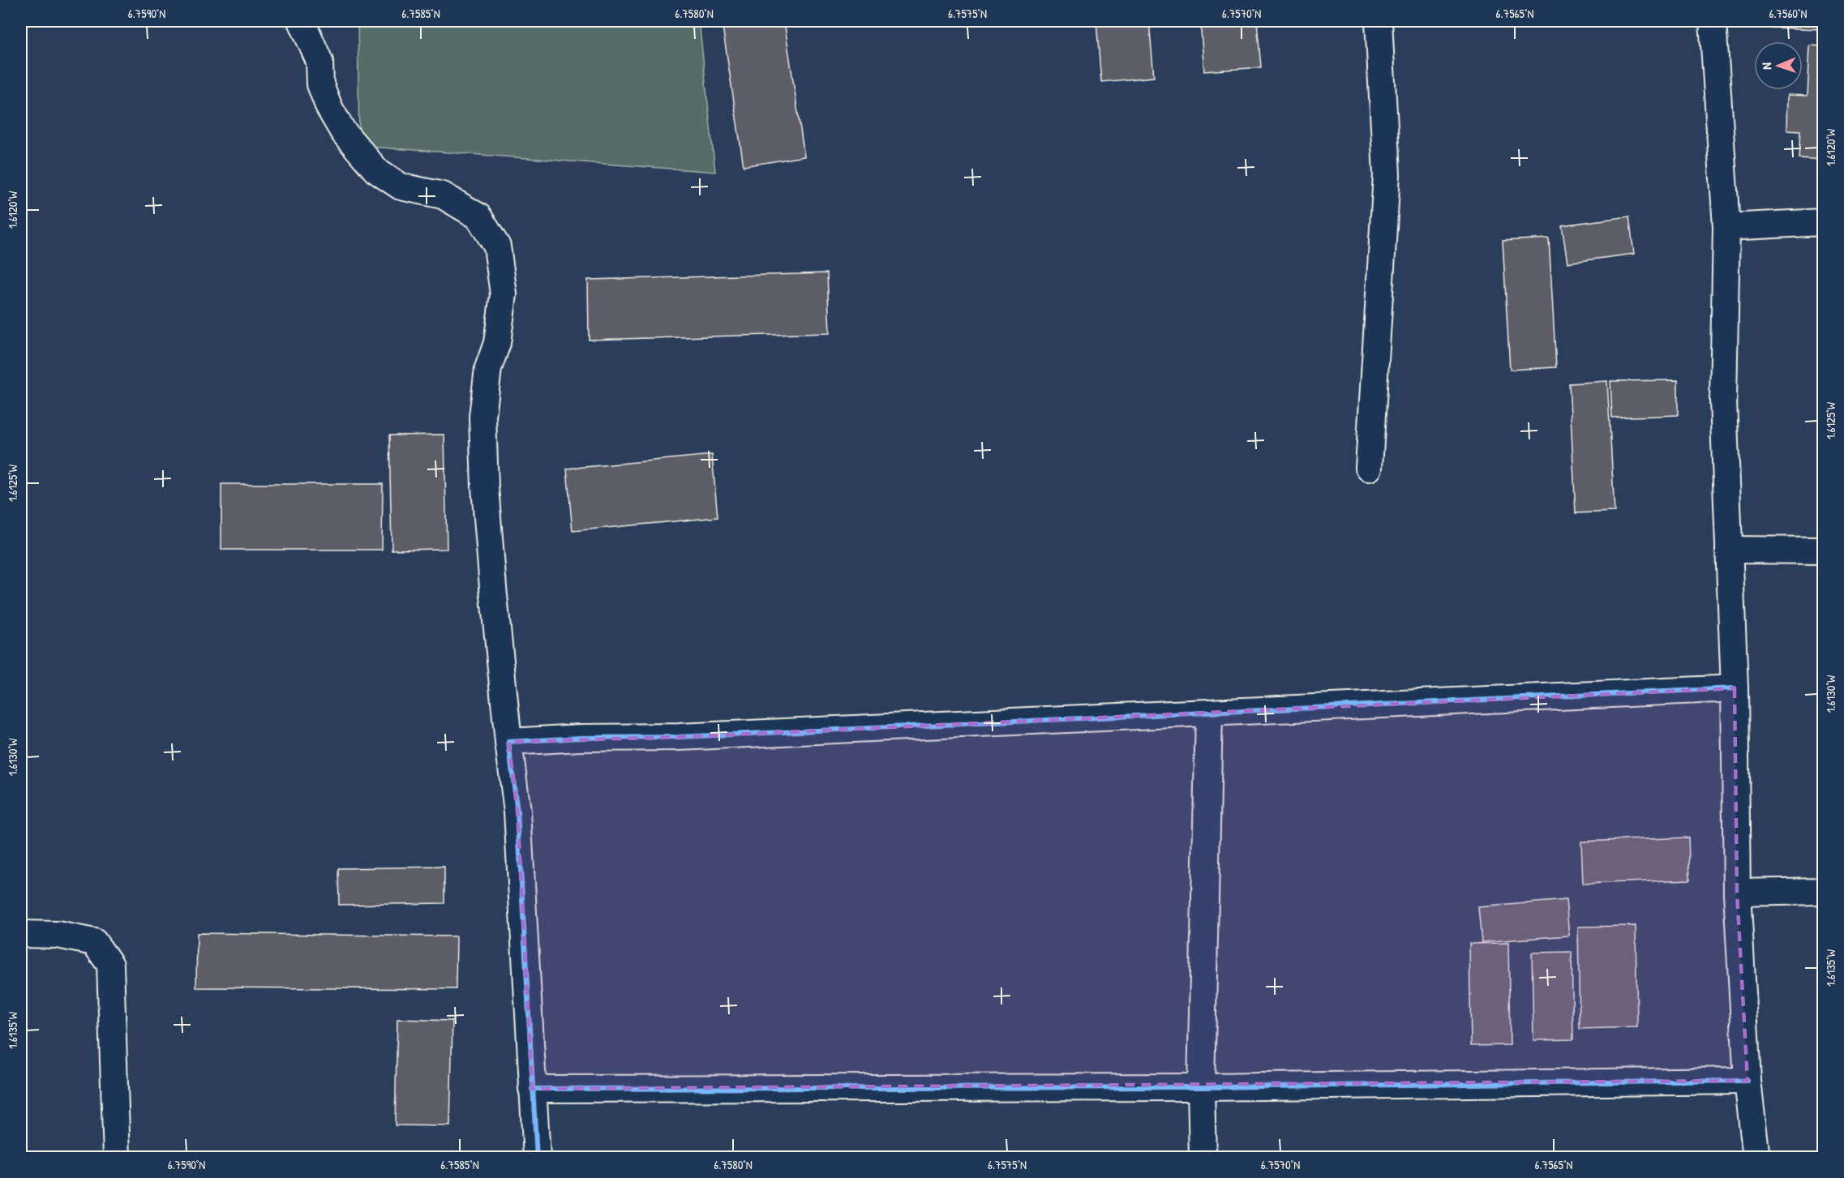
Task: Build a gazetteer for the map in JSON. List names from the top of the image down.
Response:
{
  "north": "left",
  "coordinates": [
    "6.7590°N",
    "6.7585°N",
    "6.7580°N",
    "6.7575°N",
    "6.7570°N",
    "6.7565°N",
    "6.7560°N",
    "1.6120°W",
    "1.6125°W",
    "1.6130°W",
    "1.6135°W"
  ]
}
